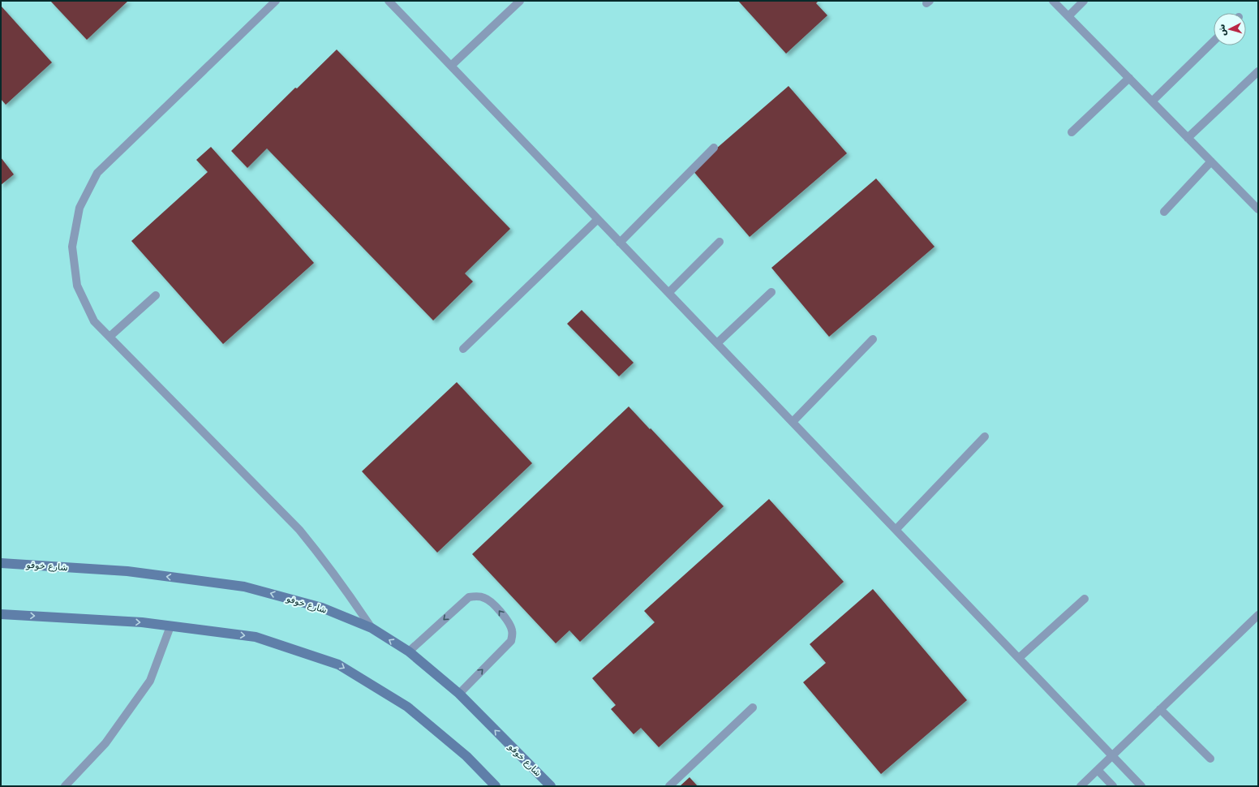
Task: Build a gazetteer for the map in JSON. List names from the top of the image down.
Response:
{
  "streets": {
    "street": ["شارع خوفو"]
  },
  "north": "left"
}
